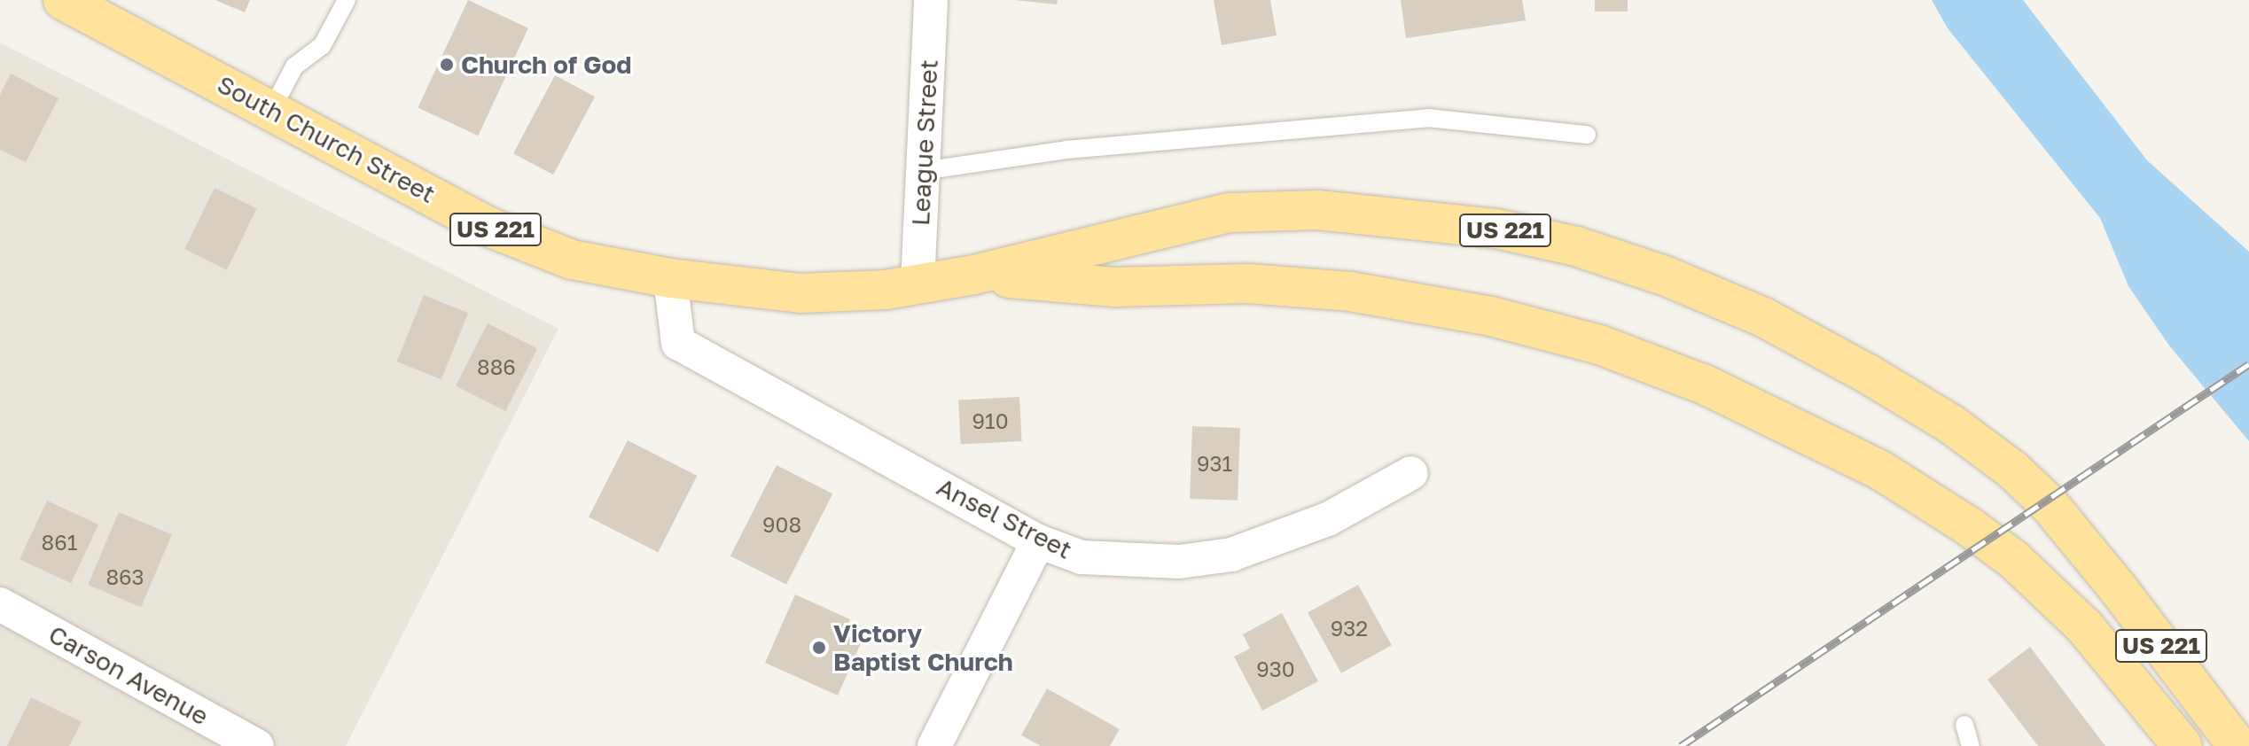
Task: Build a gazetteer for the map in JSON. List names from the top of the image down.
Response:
{
  "streets": {
    "main road": ["South Church Street", "US 221"],
    "street": ["League Street", "Ansel Street", "Carson Avenue"]
  },
  "crossings": [
    ["South Church Street", "League Street"],
    ["South Church Street", "US 221"],
    ["South Church Street", "Ansel Street"]
  ],
  "places": ["Church of God", "Victory Baptist Church"],
  "house_numbers": [
    "886",
    "910",
    "931",
    "908",
    "861",
    "863",
    "932",
    "930"
  ]
}
